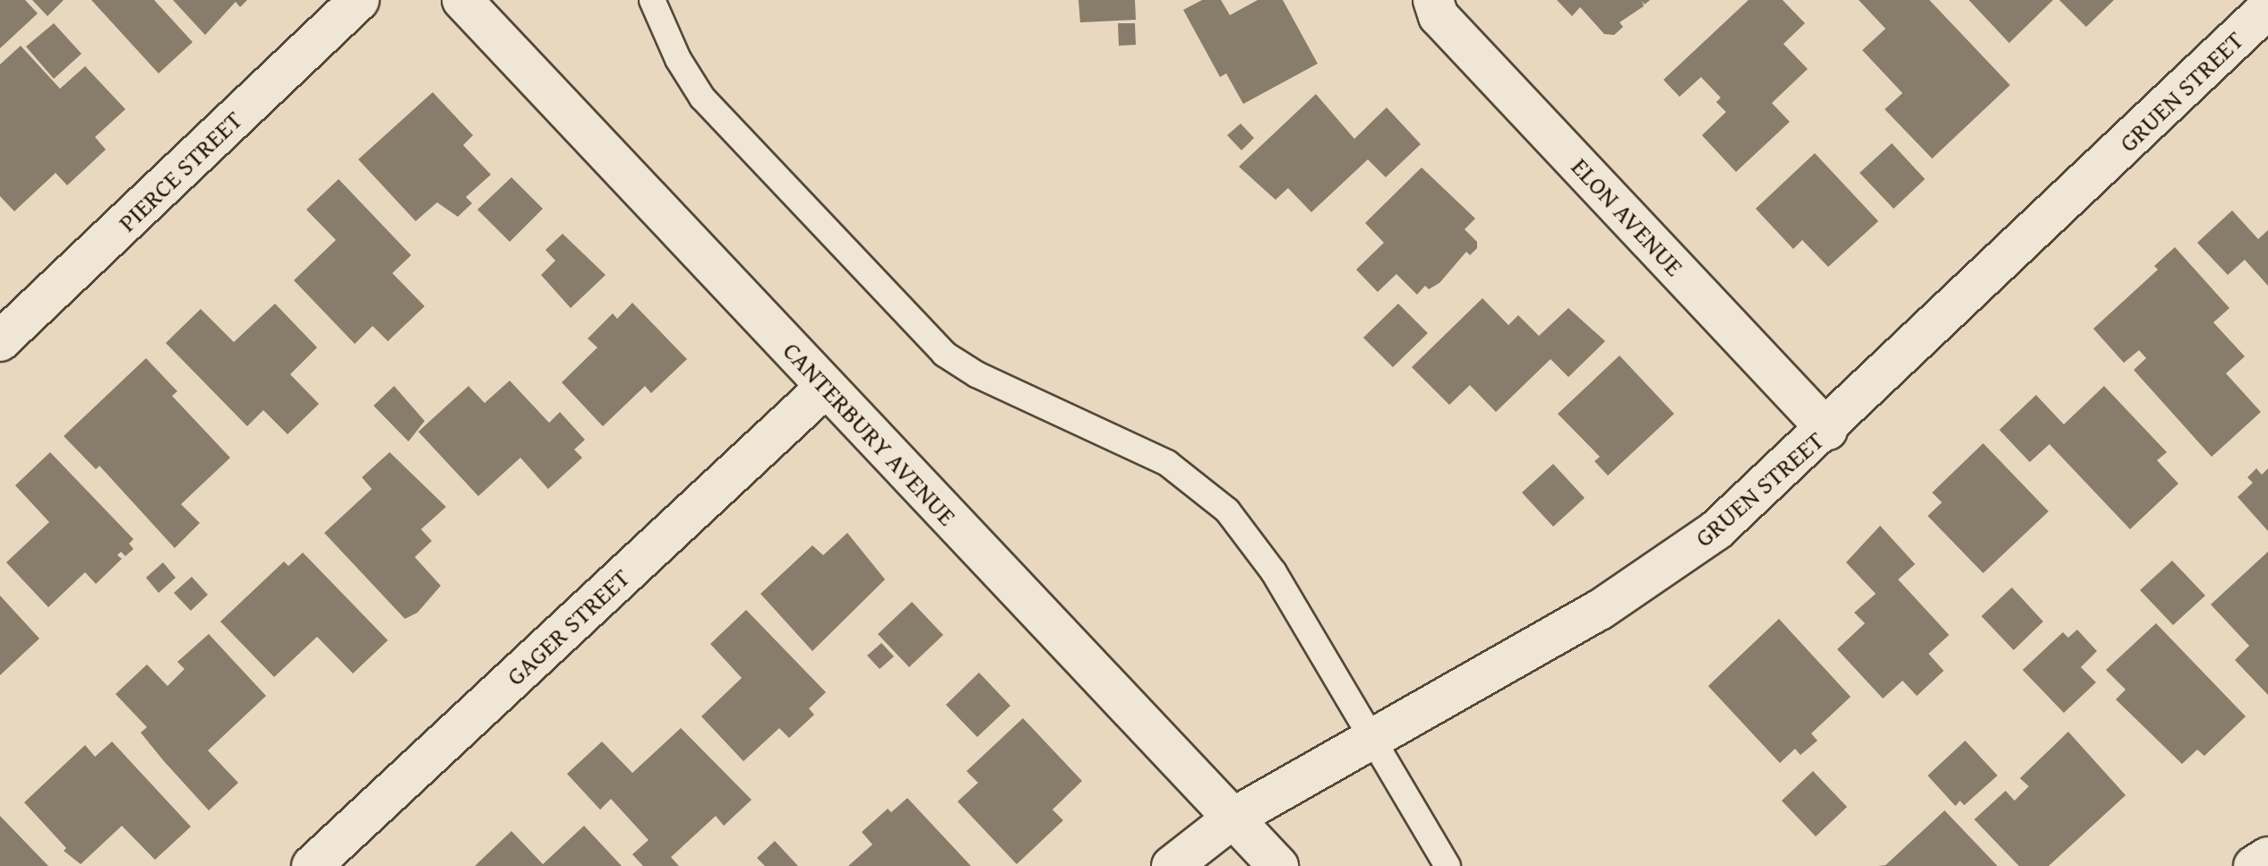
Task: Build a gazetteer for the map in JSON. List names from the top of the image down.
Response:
{
  "streets": {
    "street": [
      "GRUEN STREET",
      "PIERCE STREET",
      "ELON AVENUE",
      "CANTERBURY AVENUE",
      "GAGER STREET"
    ]
  },
  "crossings": [
    ["GRUEN STREET", "ELON AVENUE"],
    ["GRUEN STREET", "CANTERBURY AVENUE"],
    ["CANTERBURY AVENUE", "GAGER STREET"]
  ]
}
